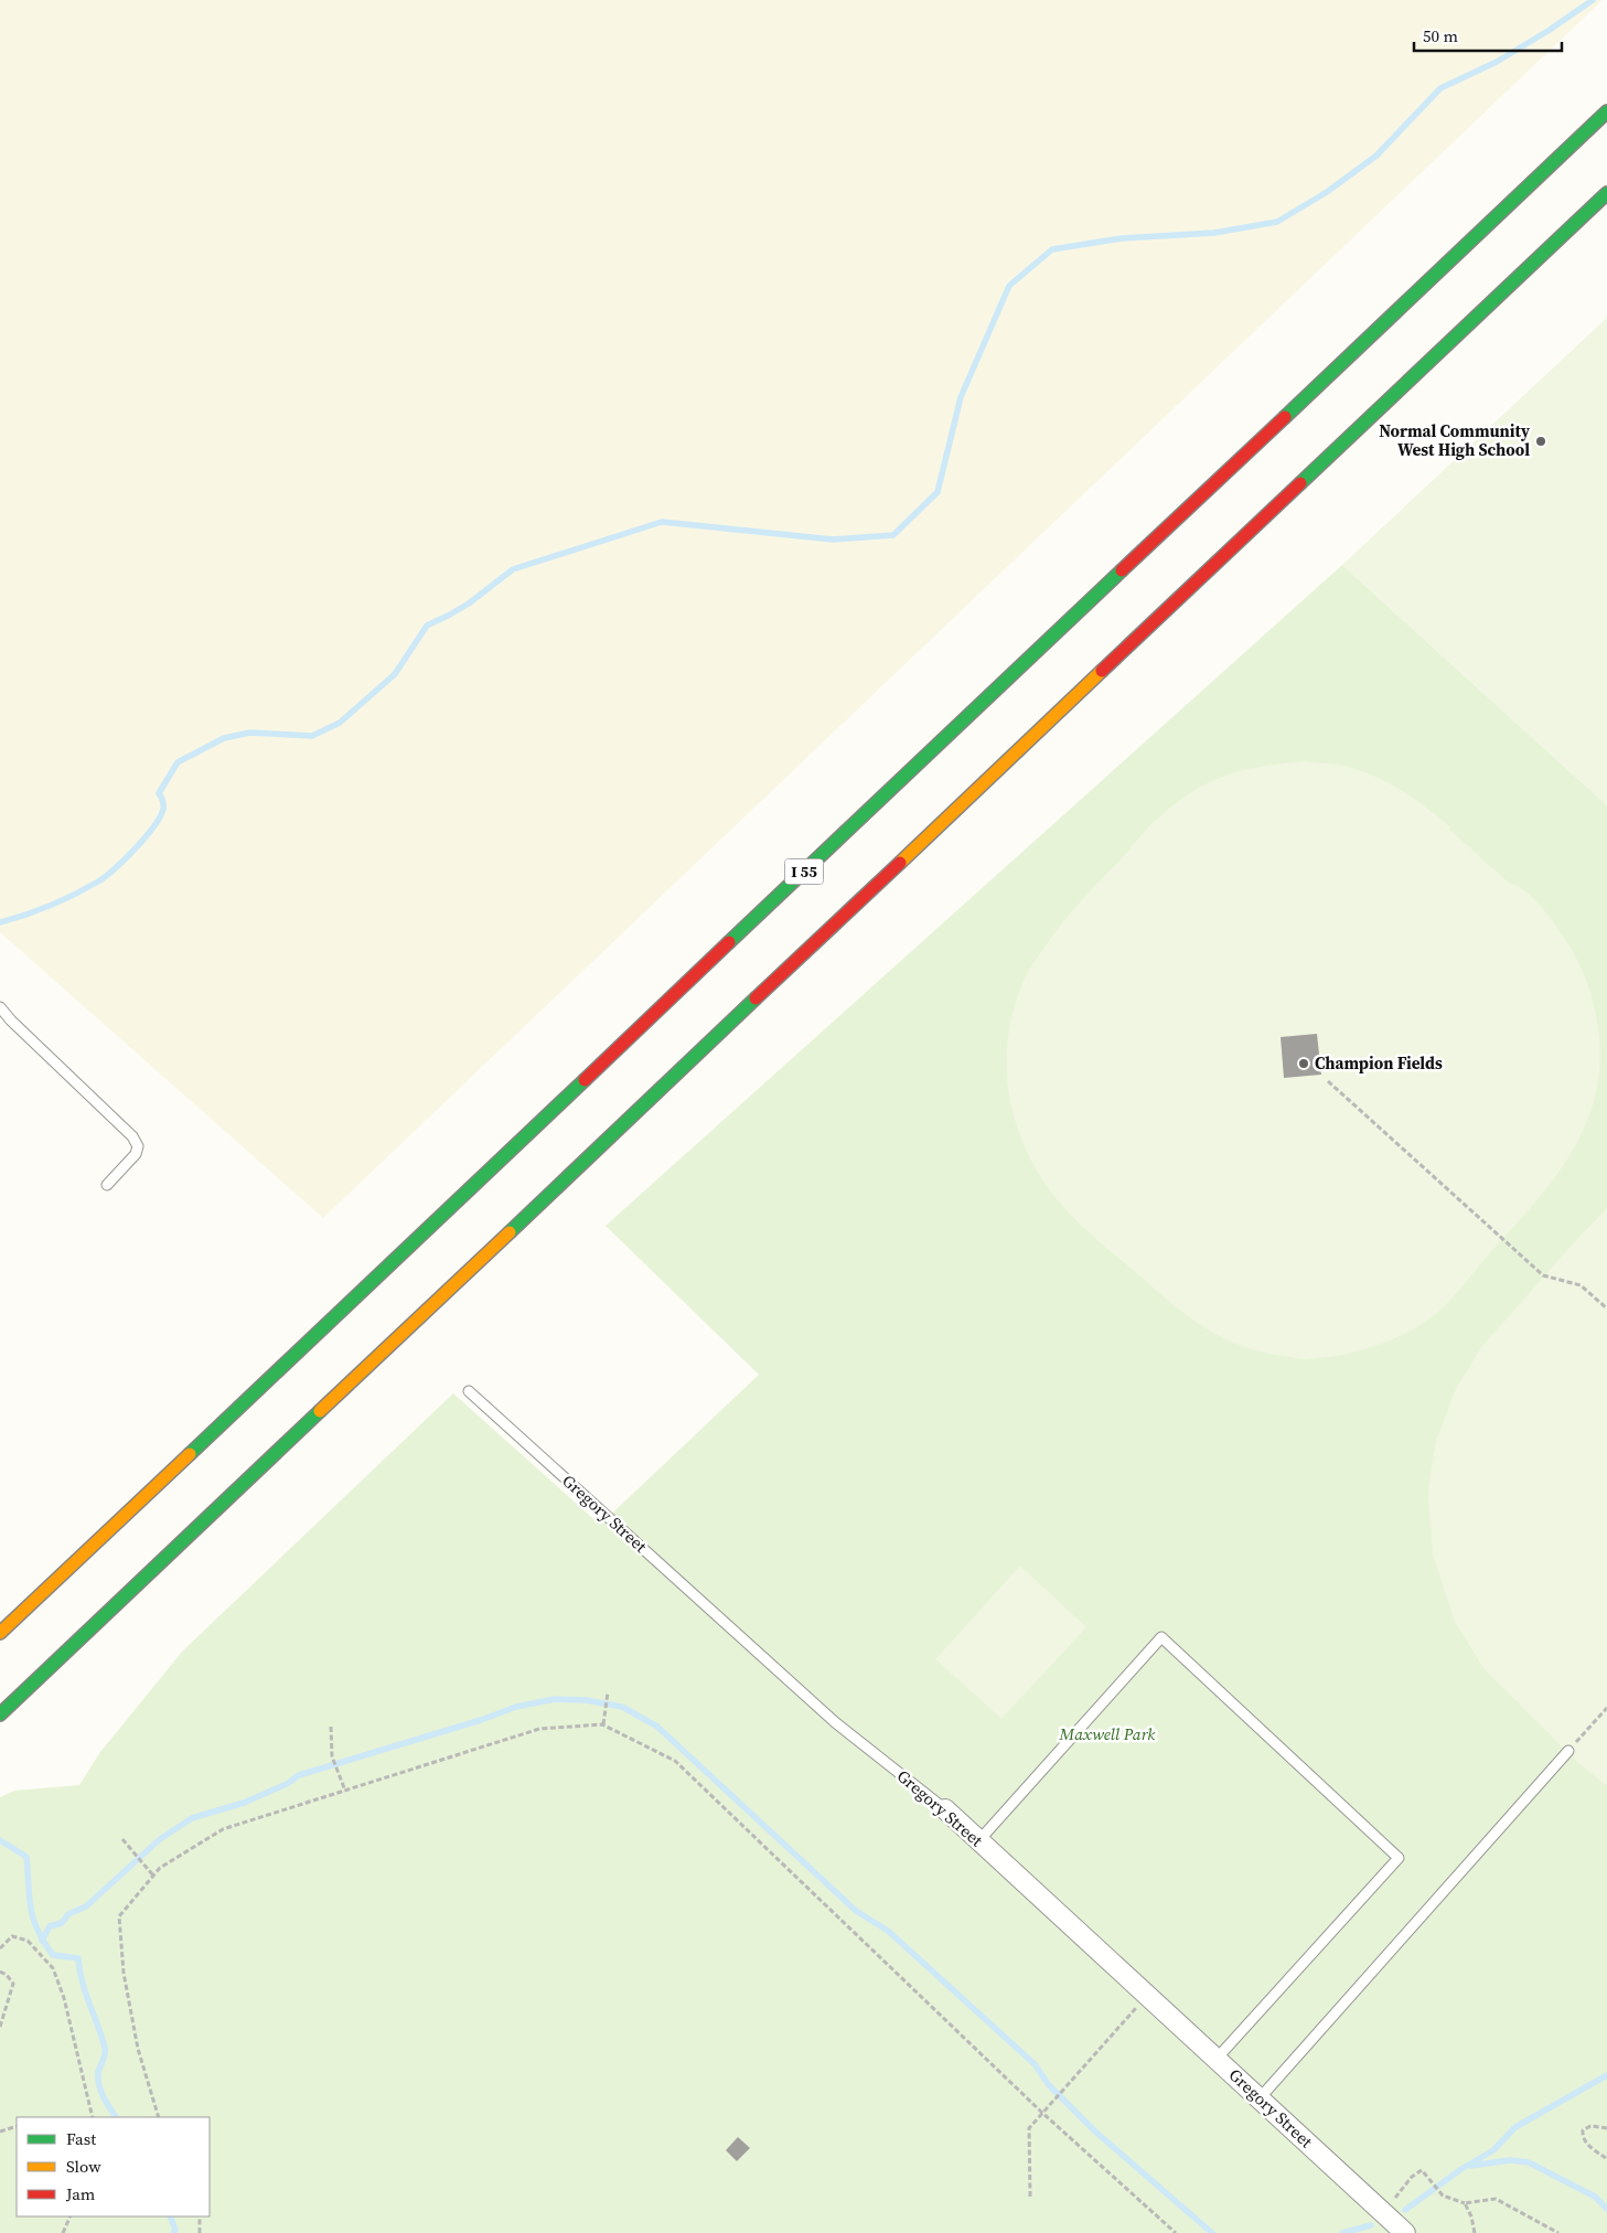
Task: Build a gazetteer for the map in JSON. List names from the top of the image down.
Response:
{
  "streets": {
    "highway": ["I 55"],
    "street": ["Gregory Street"]
  },
  "parks": ["Maxwell Park"],
  "places": ["Normal Community West High School", "Champion Fields"],
  "legend": ["Fast", "Slow", "Jam"],
  "scale_bar": "50 m"
}
